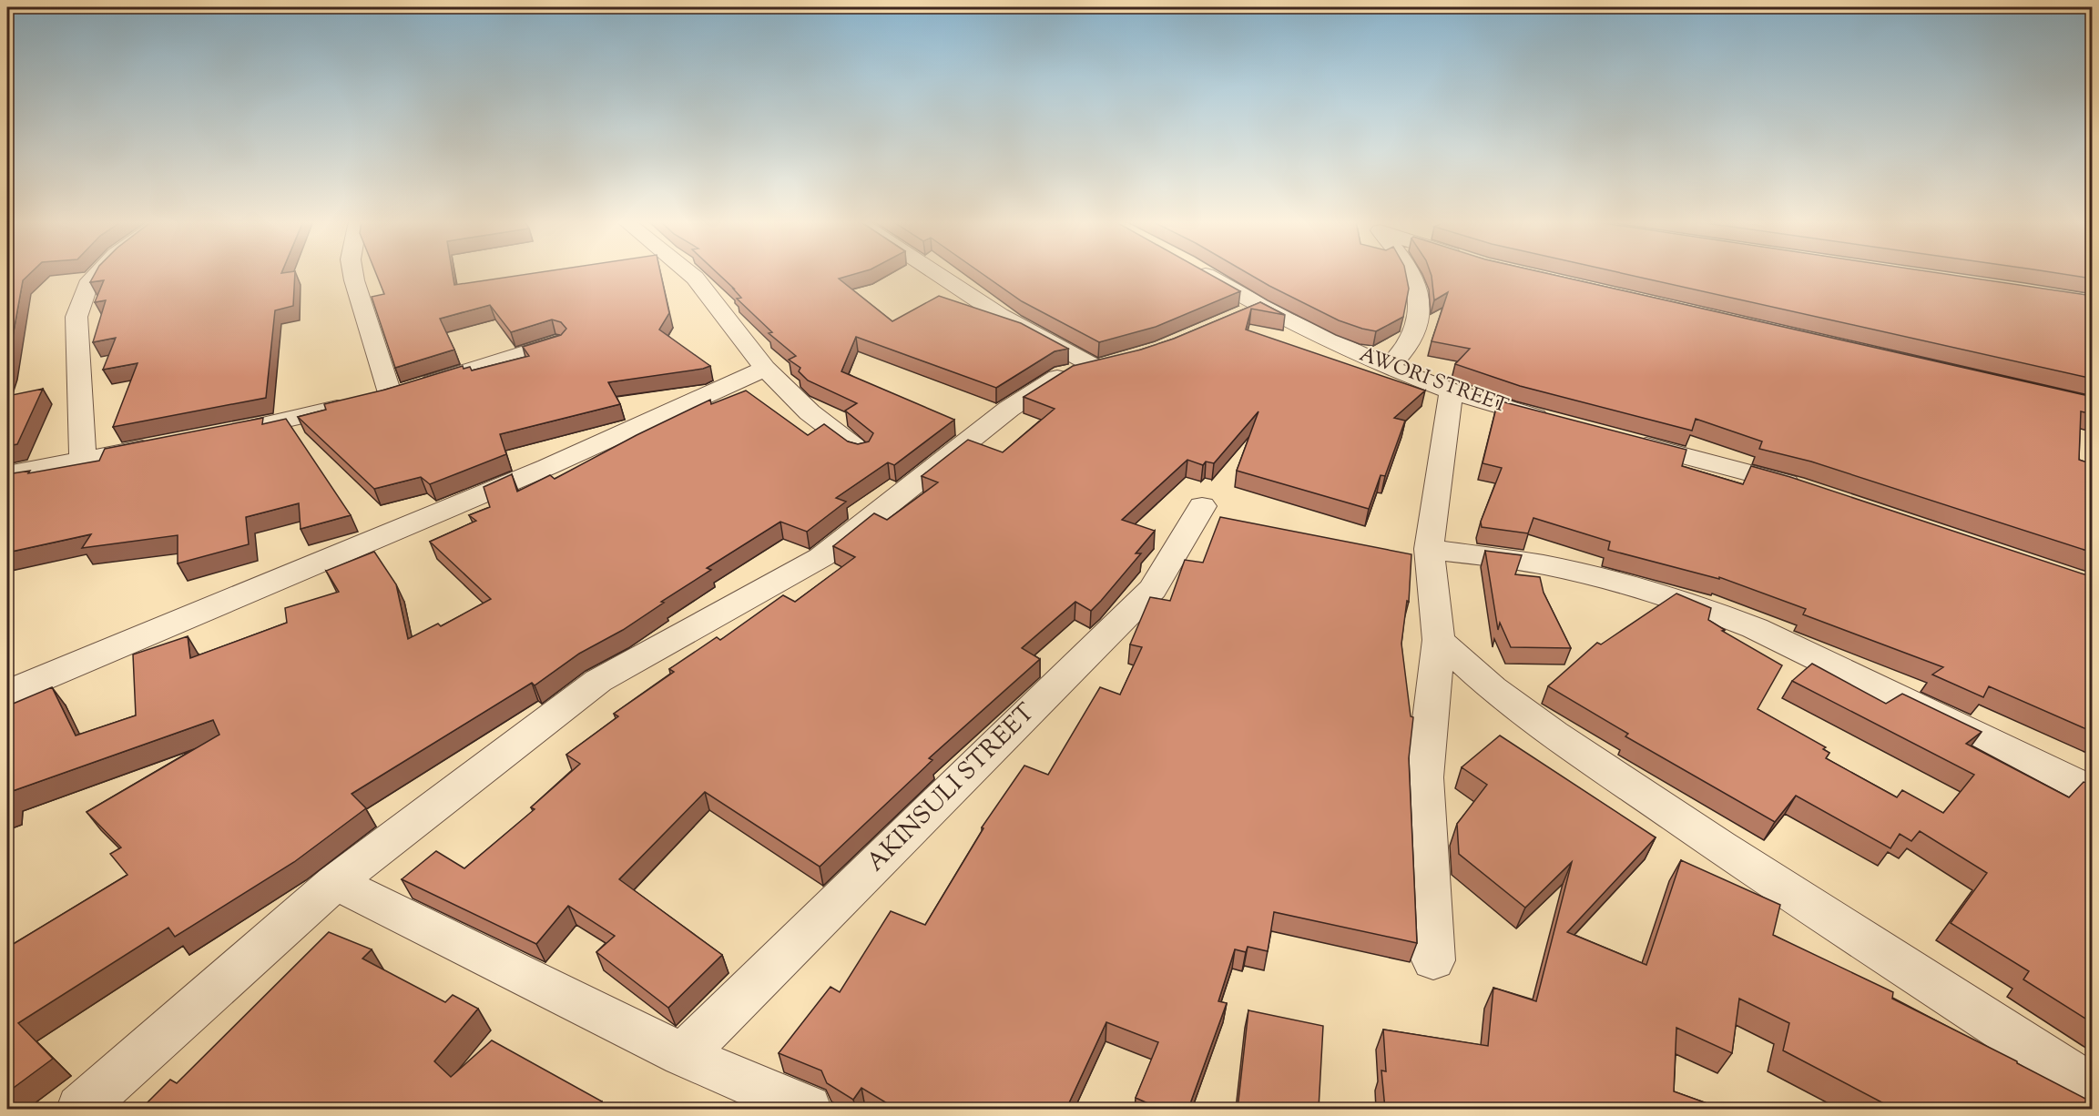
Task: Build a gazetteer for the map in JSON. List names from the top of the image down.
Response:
{
  "streets": {
    "street": ["AWORI STREET", "AKINSULI STREET"]
  }
}
